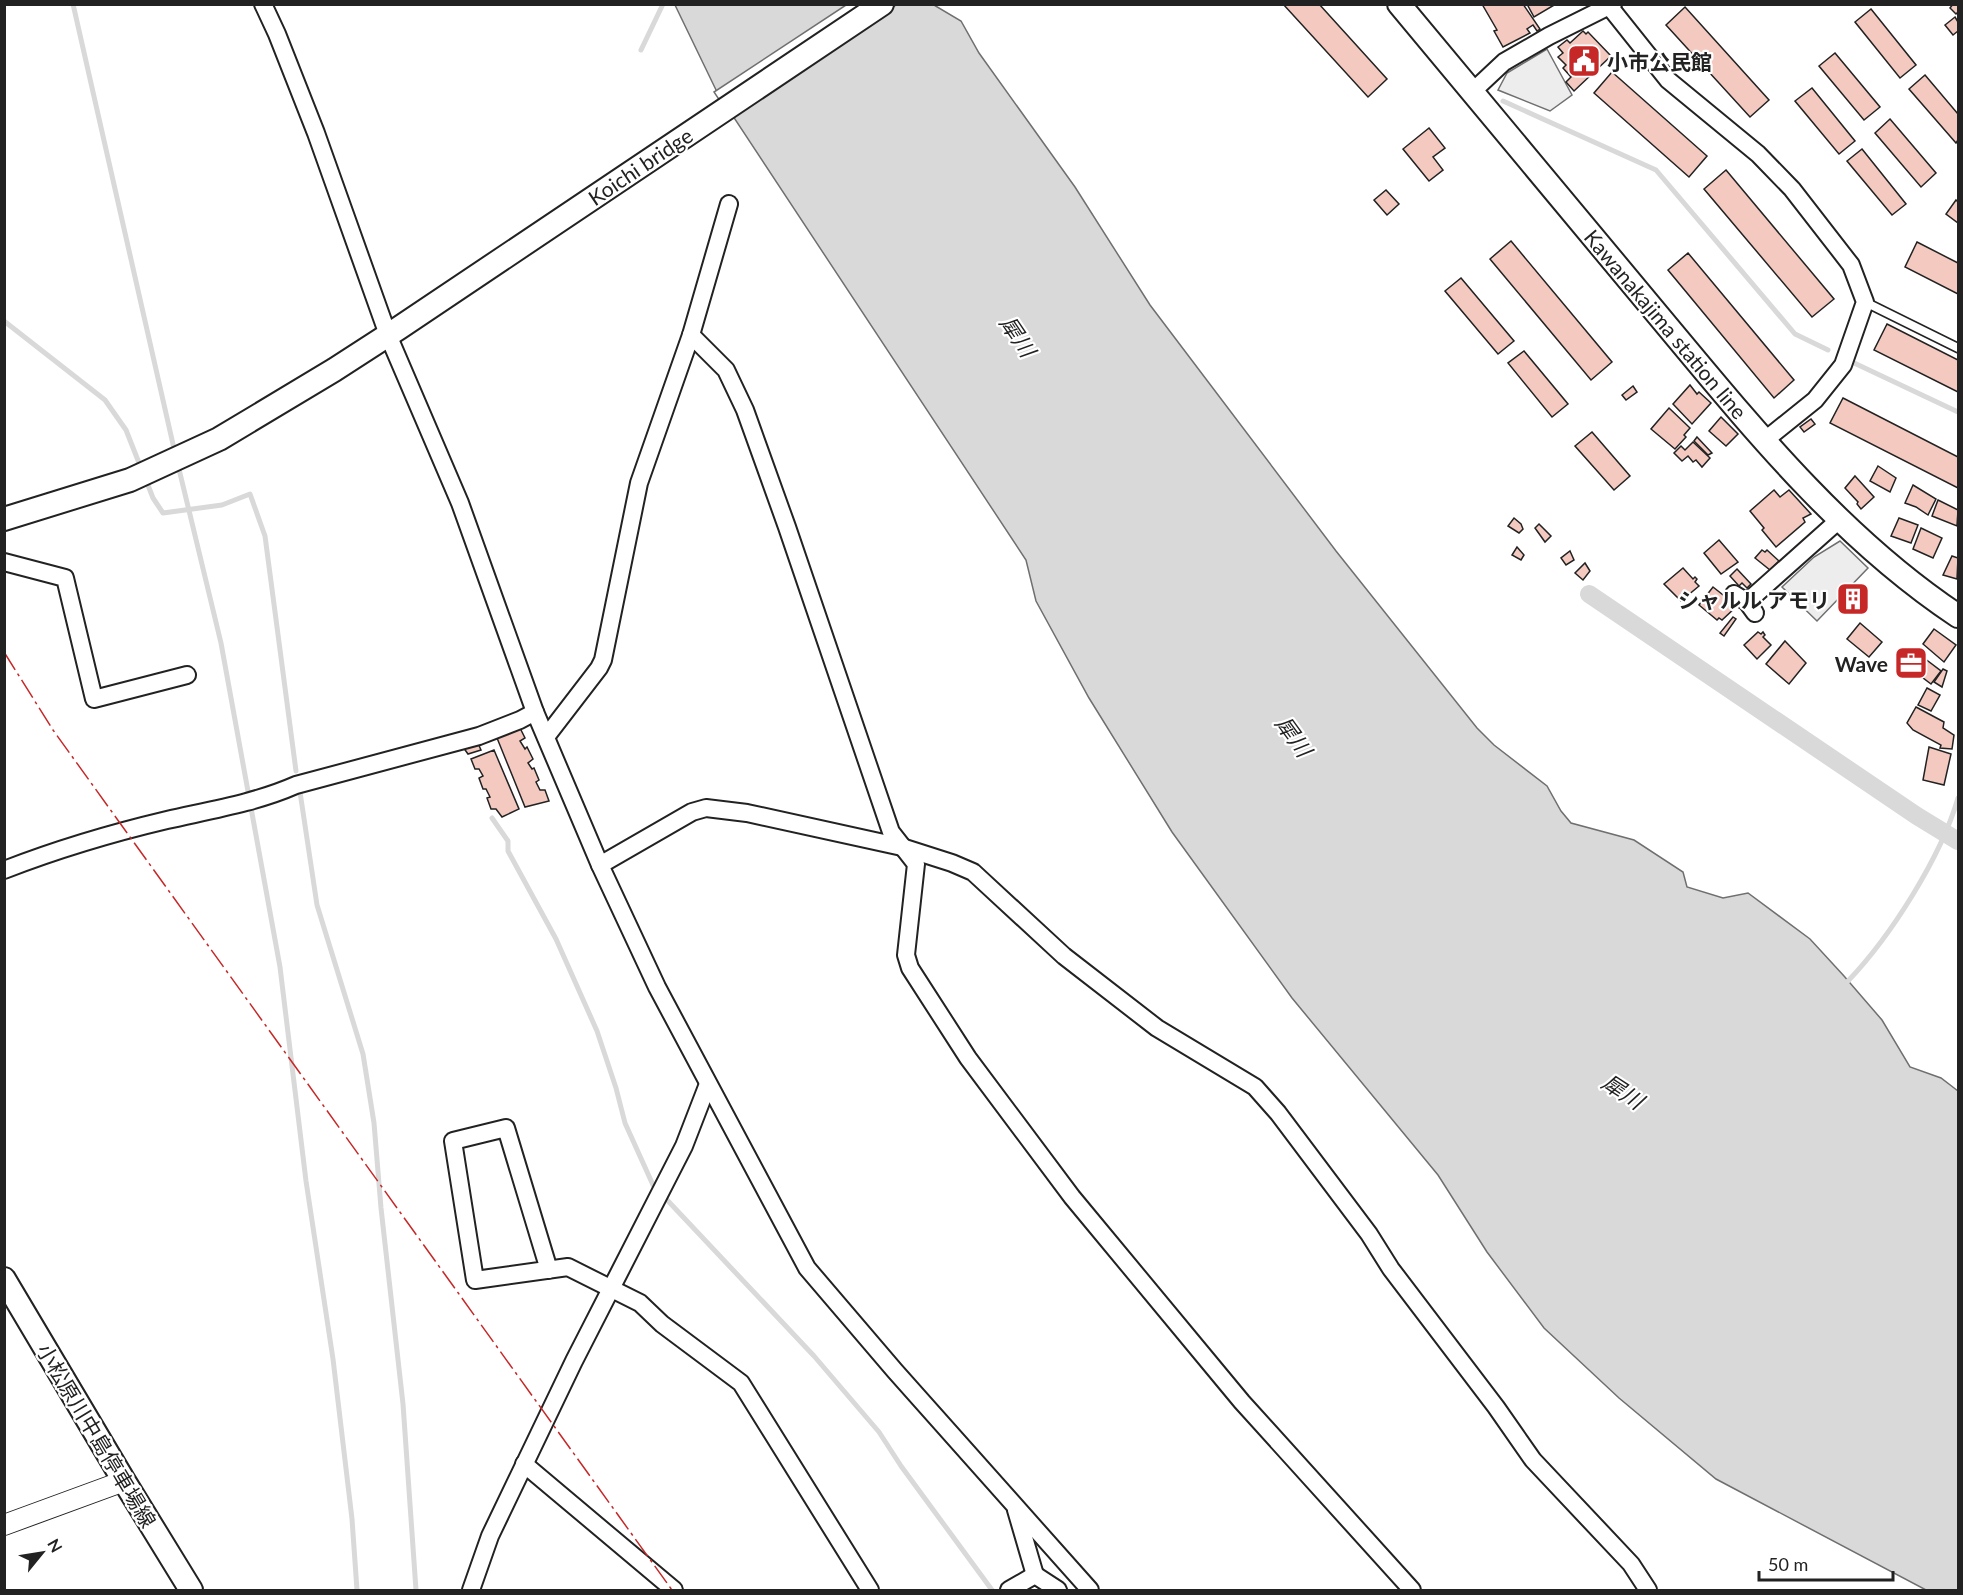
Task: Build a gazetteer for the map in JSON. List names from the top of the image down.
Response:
{
  "streets": {
    "main road": ["Koichi bridge", "Kawanakajima station line", "小松原川中島停車場線"]
  },
  "water": ["犀川"],
  "places": {
    "public building": ["小市公民館"],
    "building": ["シャルル アモリ"],
    "office": ["Wave"]
  },
  "scale_bar": "50 m",
  "north": "top right"
}
